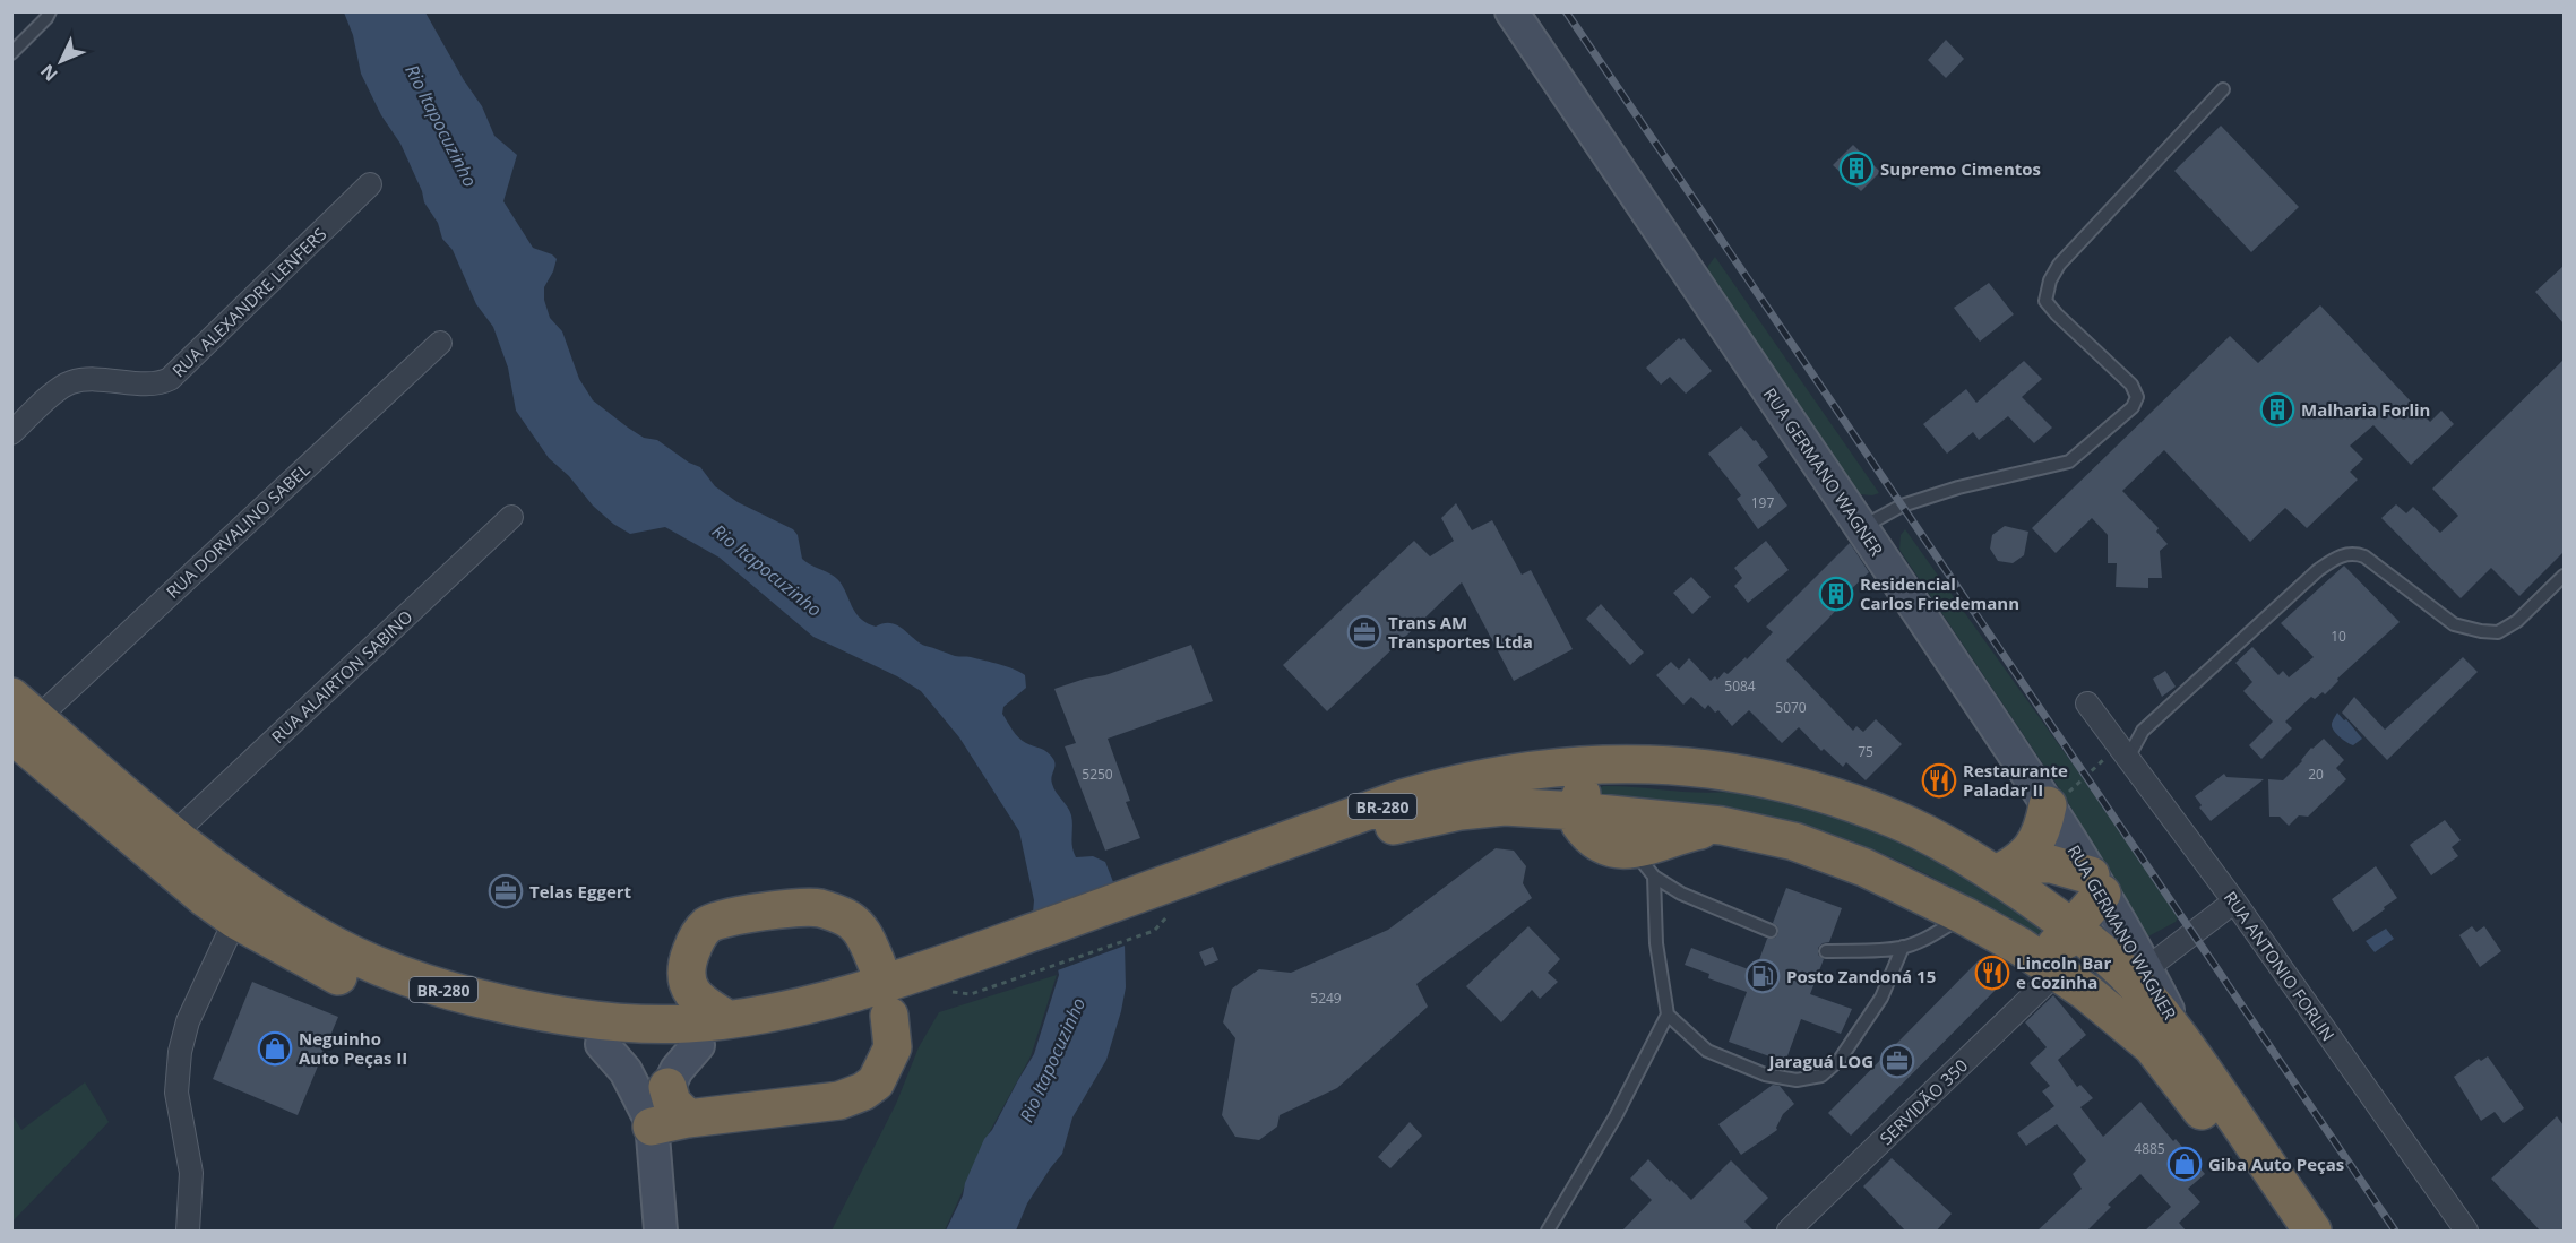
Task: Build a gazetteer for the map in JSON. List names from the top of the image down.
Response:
{
  "streets": {
    "highway": ["BR-280"],
    "street": [
      "RUA ALEXANDRE LENFERS",
      "RUA GERMANO WAGNER",
      "RUA DORVALINO SABEL",
      "RUA ALAIRTON SABINO",
      "RUA ANTONIO FORLIN",
      "SERVIDÃO 350"
    ]
  },
  "crossings": [
    ["RUA GERMANO WAGNER", "BR-280"],
    ["RUA DORVALINO SABEL", "BR-280"],
    ["RUA ALAIRTON SABINO", "BR-280"],
    ["BR-280", "SERVIDÃO 350"]
  ],
  "water": ["Rio Itapocuzinho"],
  "places": {
    "building": ["Supremo Cimentos", "Malharia Forlin", "Residencial Carlos Friedemann"],
    "office": ["Trans AM Transportes Ltda", "Telas Eggert", "Jaraguá LOG"],
    "restaurant": ["Restaurante Paladar II", "Lincoln Bar e Cozinha"],
    "fuel station": ["Posto Zandoná 15"],
    "shop": ["Neguinho Auto Peças II", "Giba Auto Peças"]
  },
  "house_numbers": [
    "197",
    "10",
    "5084",
    "5070",
    "75",
    "5250",
    "20",
    "5249",
    "4885"
  ],
  "north": "bottom left"
}
